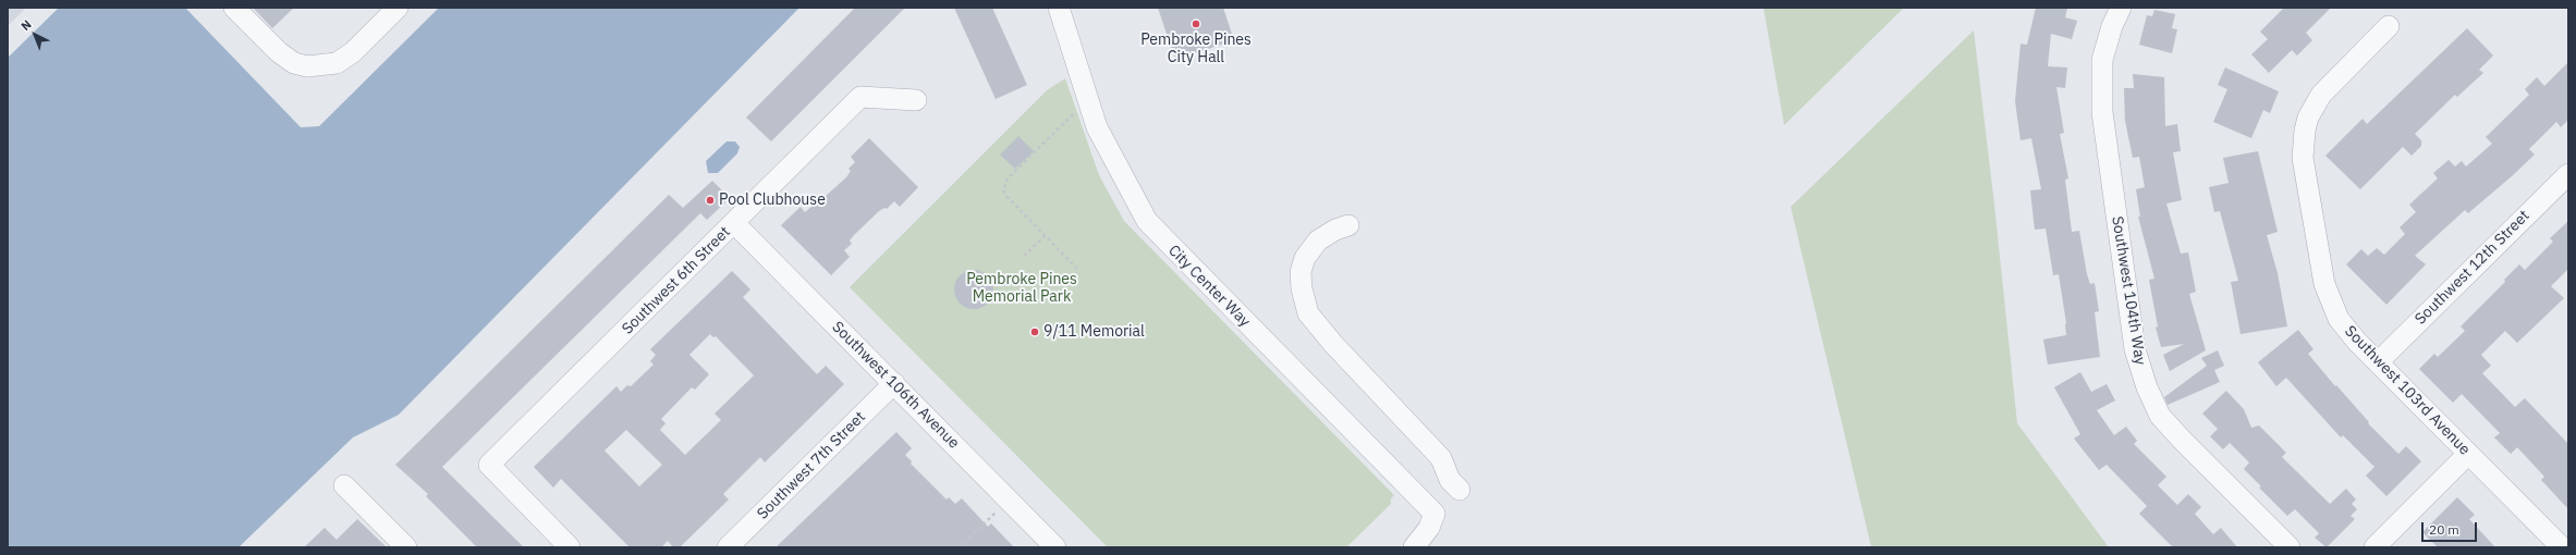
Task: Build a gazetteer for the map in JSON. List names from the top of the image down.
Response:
{
  "streets": {
    "street": [
      "Southwest 12th Street",
      "Southwest 6th Street",
      "City Center Way",
      "Southwest 104th Way",
      "Southwest 106th Avenue",
      "Southwest 103rd Avenue",
      "Southwest 7th Street"
    ]
  },
  "crossings": [
    ["Southwest 12th Street", "Southwest 103rd Avenue"],
    ["Southwest 6th Street", "Southwest 106th Avenue"],
    ["Southwest 106th Avenue", "Southwest 7th Street"]
  ],
  "parks": ["Pembroke Pines Memorial Park"],
  "places": ["Pembroke Pines City Hall", "Pool Clubhouse", "9/11 Memorial"],
  "scale_bar": "20 m",
  "north": "top left"
}
